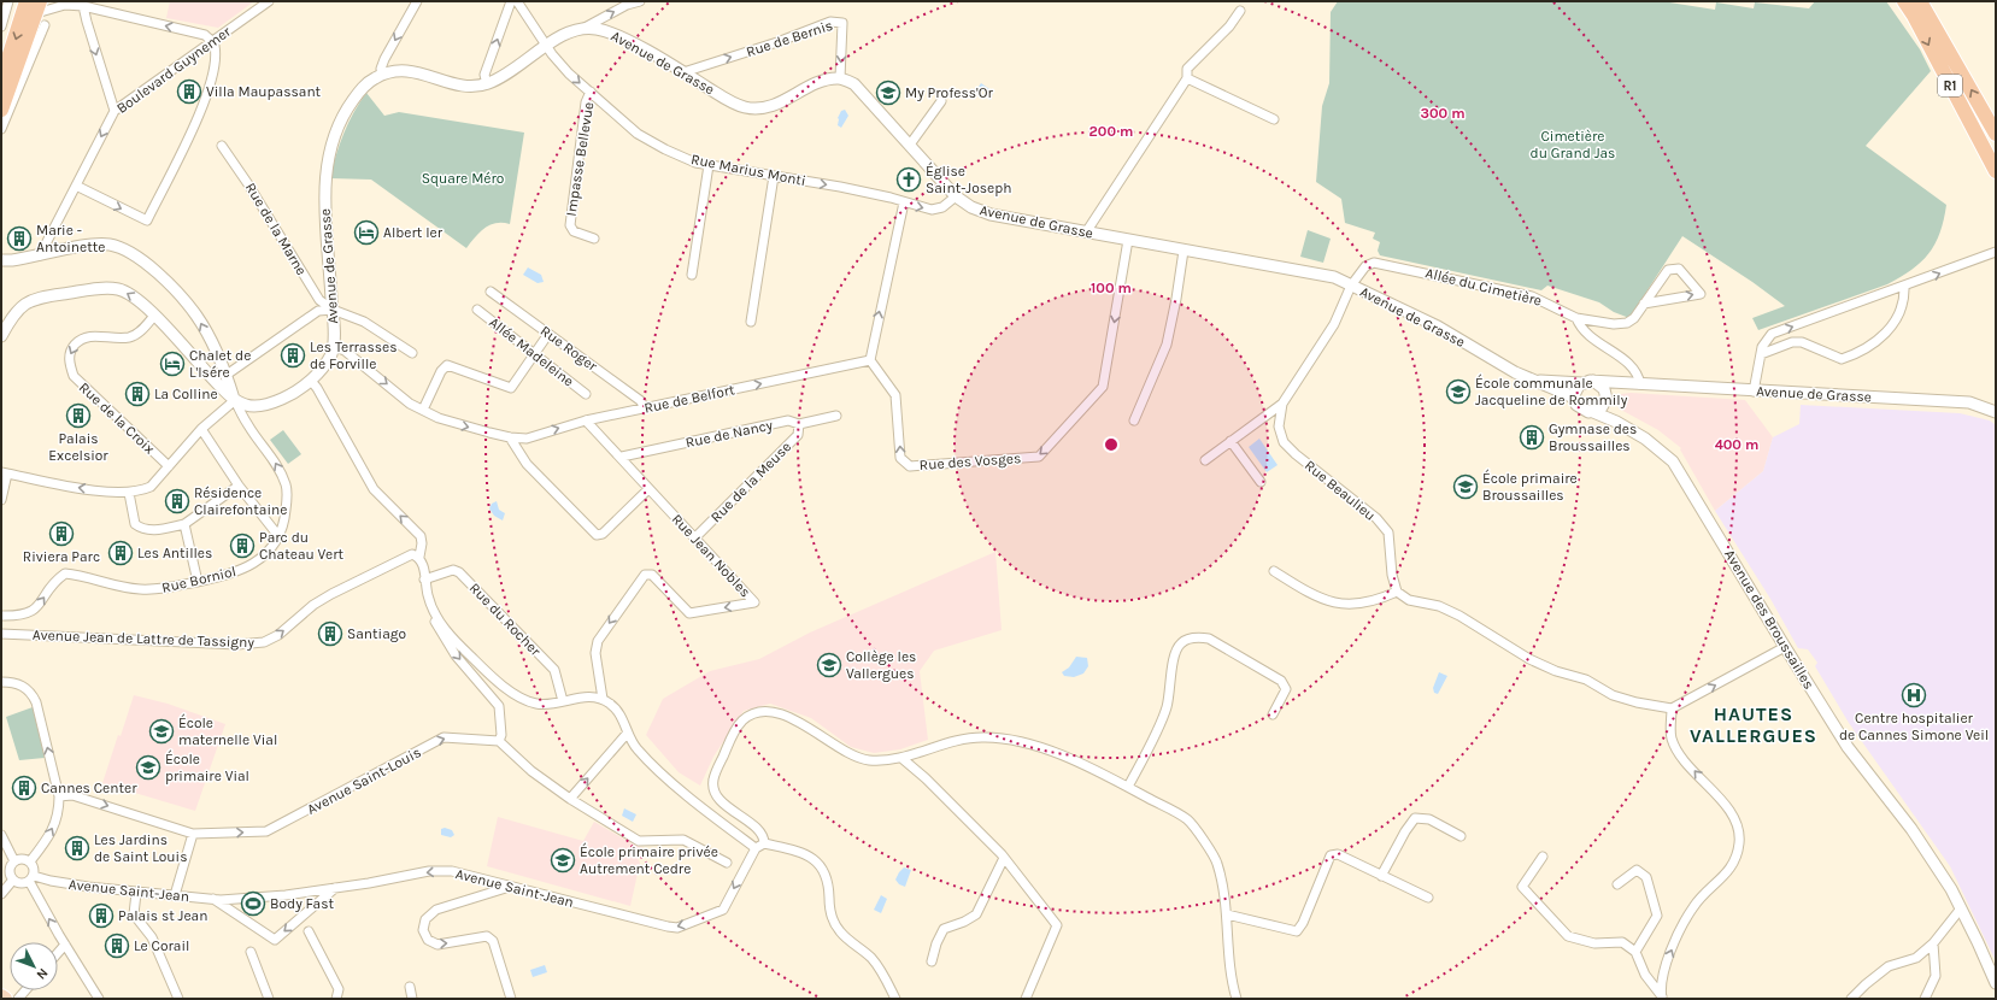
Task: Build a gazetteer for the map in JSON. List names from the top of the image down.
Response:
{
  "streets": {
    "highway": ["R1"],
    "street": [
      "Rue de Bernis",
      "Avenue de Grasse",
      "Boulevard Guynemer",
      "Impasse Bellevue",
      "Rue Marius Monti",
      "Rue de la Marne",
      "Allée du Cimetière",
      "Rue Roger",
      "Allée Madeleine",
      "Rue de Belfort",
      "Rue de la Croix",
      "Rue de Nancy",
      "Rue des Vosges",
      "Rue de la Meuse",
      "Rue Beaulieu",
      "Rue Jean Nobles",
      "Rue Borniol",
      "Rue du Rocher",
      "Avenue des Broussailles",
      "Avenue Jean de Lattre de Tassigny",
      "Avenue Saint-Louis",
      "Avenue Saint-Jean"
    ]
  },
  "crossings": [
    ["Rue de Bernis", "Avenue de Grasse"],
    ["Avenue de Grasse", "Rue Marius Monti"],
    ["Avenue de Grasse", "Rue de la Marne"],
    ["Avenue de Grasse", "Allée du Cimetière"],
    ["Avenue de Grasse", "Rue de Belfort"],
    ["Avenue de Grasse", "Rue des Vosges"],
    ["Avenue de Grasse", "Rue Beaulieu"],
    ["Avenue de Grasse", "Rue Borniol"],
    ["Avenue de Grasse", "Avenue des Broussailles"],
    ["Impasse Bellevue", "Rue Marius Monti"],
    ["Allée du Cimetière", "Rue Beaulieu"],
    ["Rue Roger", "Rue de Belfort"],
    ["Rue de Belfort", "Rue des Vosges"],
    ["Rue de Belfort", "Rue Jean Nobles"],
    ["Rue de Nancy", "Rue de la Meuse"],
    ["Rue de Nancy", "Rue Jean Nobles"],
    ["Rue de la Meuse", "Rue Jean Nobles"]
  ],
  "one_way": [
    "Rue Marius Monti",
    "Rue de Belfort",
    "Avenue Jean de Lattre de Tassigny",
    "Avenue Saint-Louis",
    "Avenue Saint-Jean"
  ],
  "districts": ["HAUTES VALLERGUES"],
  "parks": ["Cimetière du Grand Jas", "Square Méro"],
  "places": {
    "building": [
      "Villa Maupassant",
      "Marie - Antoinette",
      "Les Terrasses de Forville",
      "La Colline",
      "Palais Excelsior",
      "Gymnase des Broussailles",
      "Résidence Clairefontaine",
      "Riviera Parc",
      "Parc du Chateau Vert",
      "Les Antilles",
      "Santiago",
      "Cannes Center",
      "Les Jardins de Saint Louis",
      "Palais st Jean",
      "Le Corail"
    ],
    "school or university": [
      "My Profess'Or",
      "École communale Jacqueline de Rommily",
      "École primaire Broussailles",
      "Collège les Vallergues",
      "École maternelle Vial",
      "École primaire Vial",
      "École primaire privée Autrement Cedre"
    ],
    "church": ["Église Saint-Joseph"],
    "hotel": ["Albert Ier", "Chalet de L'Isére"],
    "hospital": ["Centre hospitalier de Cannes Simone Veil"],
    "sports": ["Body Fast"]
  },
  "north": "bottom right",
  "rings": [
    "300 m",
    "200 m",
    "100 m",
    "400 m"
  ]
}
